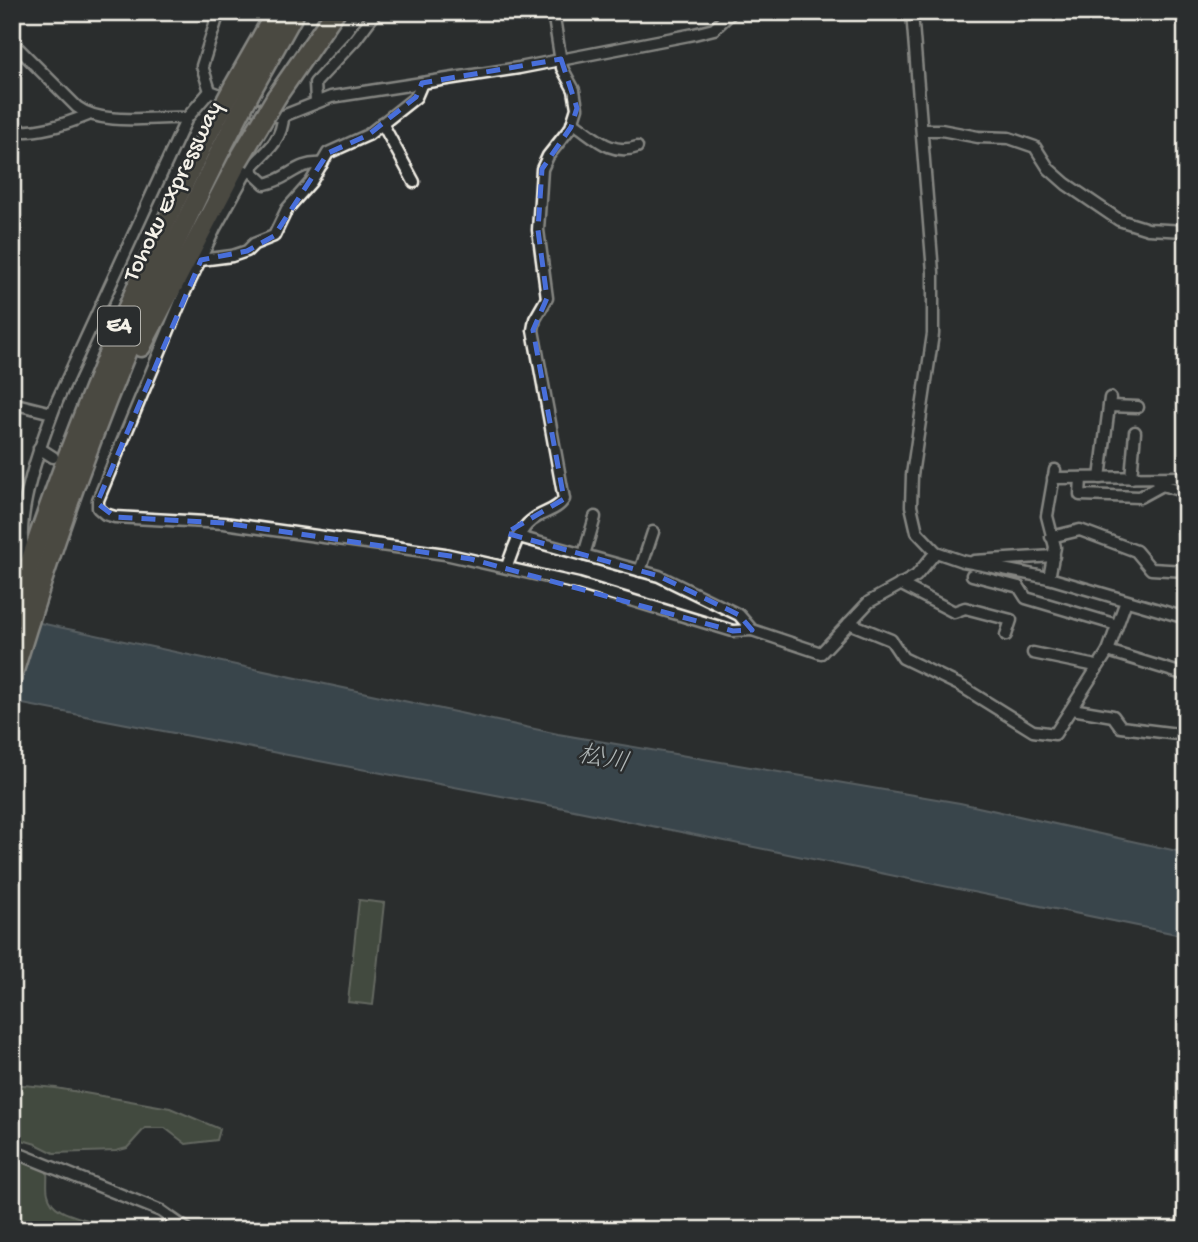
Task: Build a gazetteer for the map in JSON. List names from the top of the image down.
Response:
{
  "streets": {
    "highway": ["Tohoku Expressway", "E4"]
  },
  "water": ["松川"]
}
